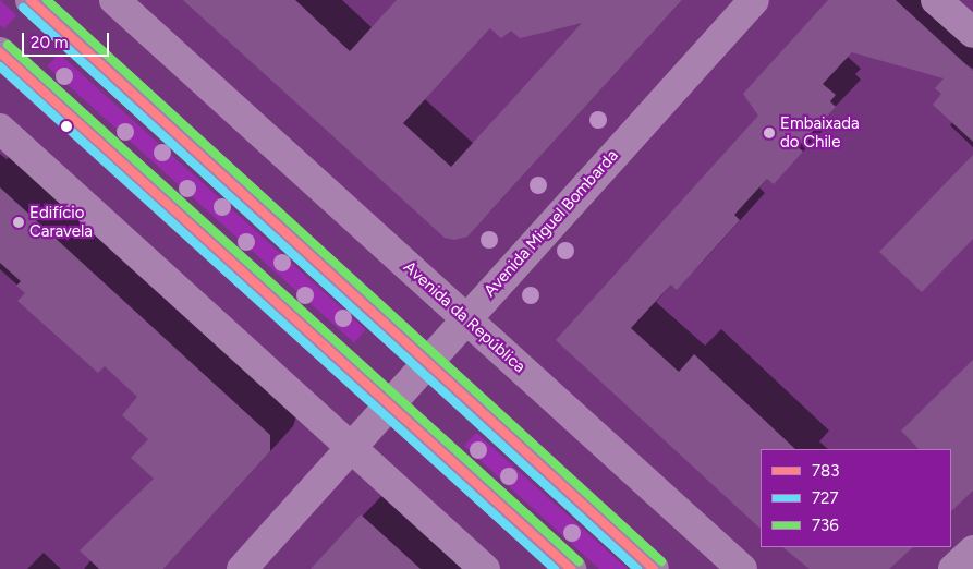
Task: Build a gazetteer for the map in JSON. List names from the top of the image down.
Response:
{
  "streets": {
    "street": ["Avenida Miguel Bombarda", "Avenida da República"]
  },
  "crossings": [
    ["Avenida Miguel Bombarda", "Avenida da República"]
  ],
  "places": ["Embaixada do Chile", "Edifício Caravela"],
  "lines": ["transit line 783", "transit line 736", "transit line 727"],
  "legend": ["783", "727", "736"],
  "scale_bar": "20 m"
}
